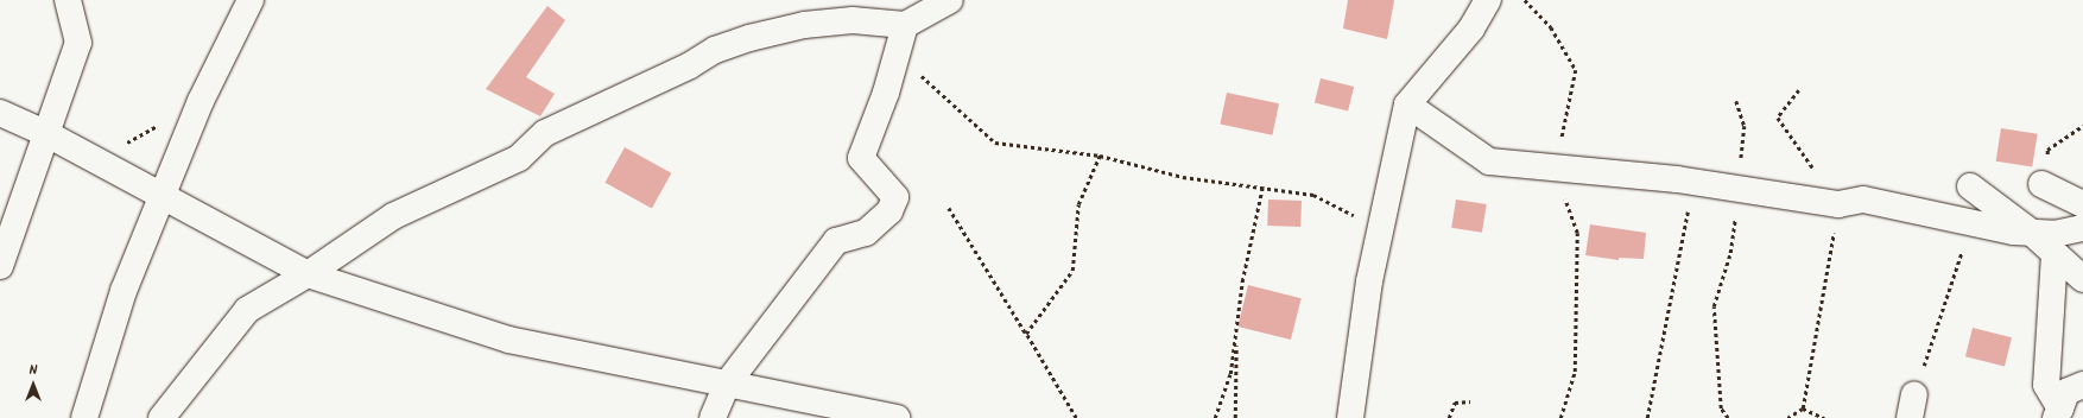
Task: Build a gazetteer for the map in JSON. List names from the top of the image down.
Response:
{
  "north": "top"
}
